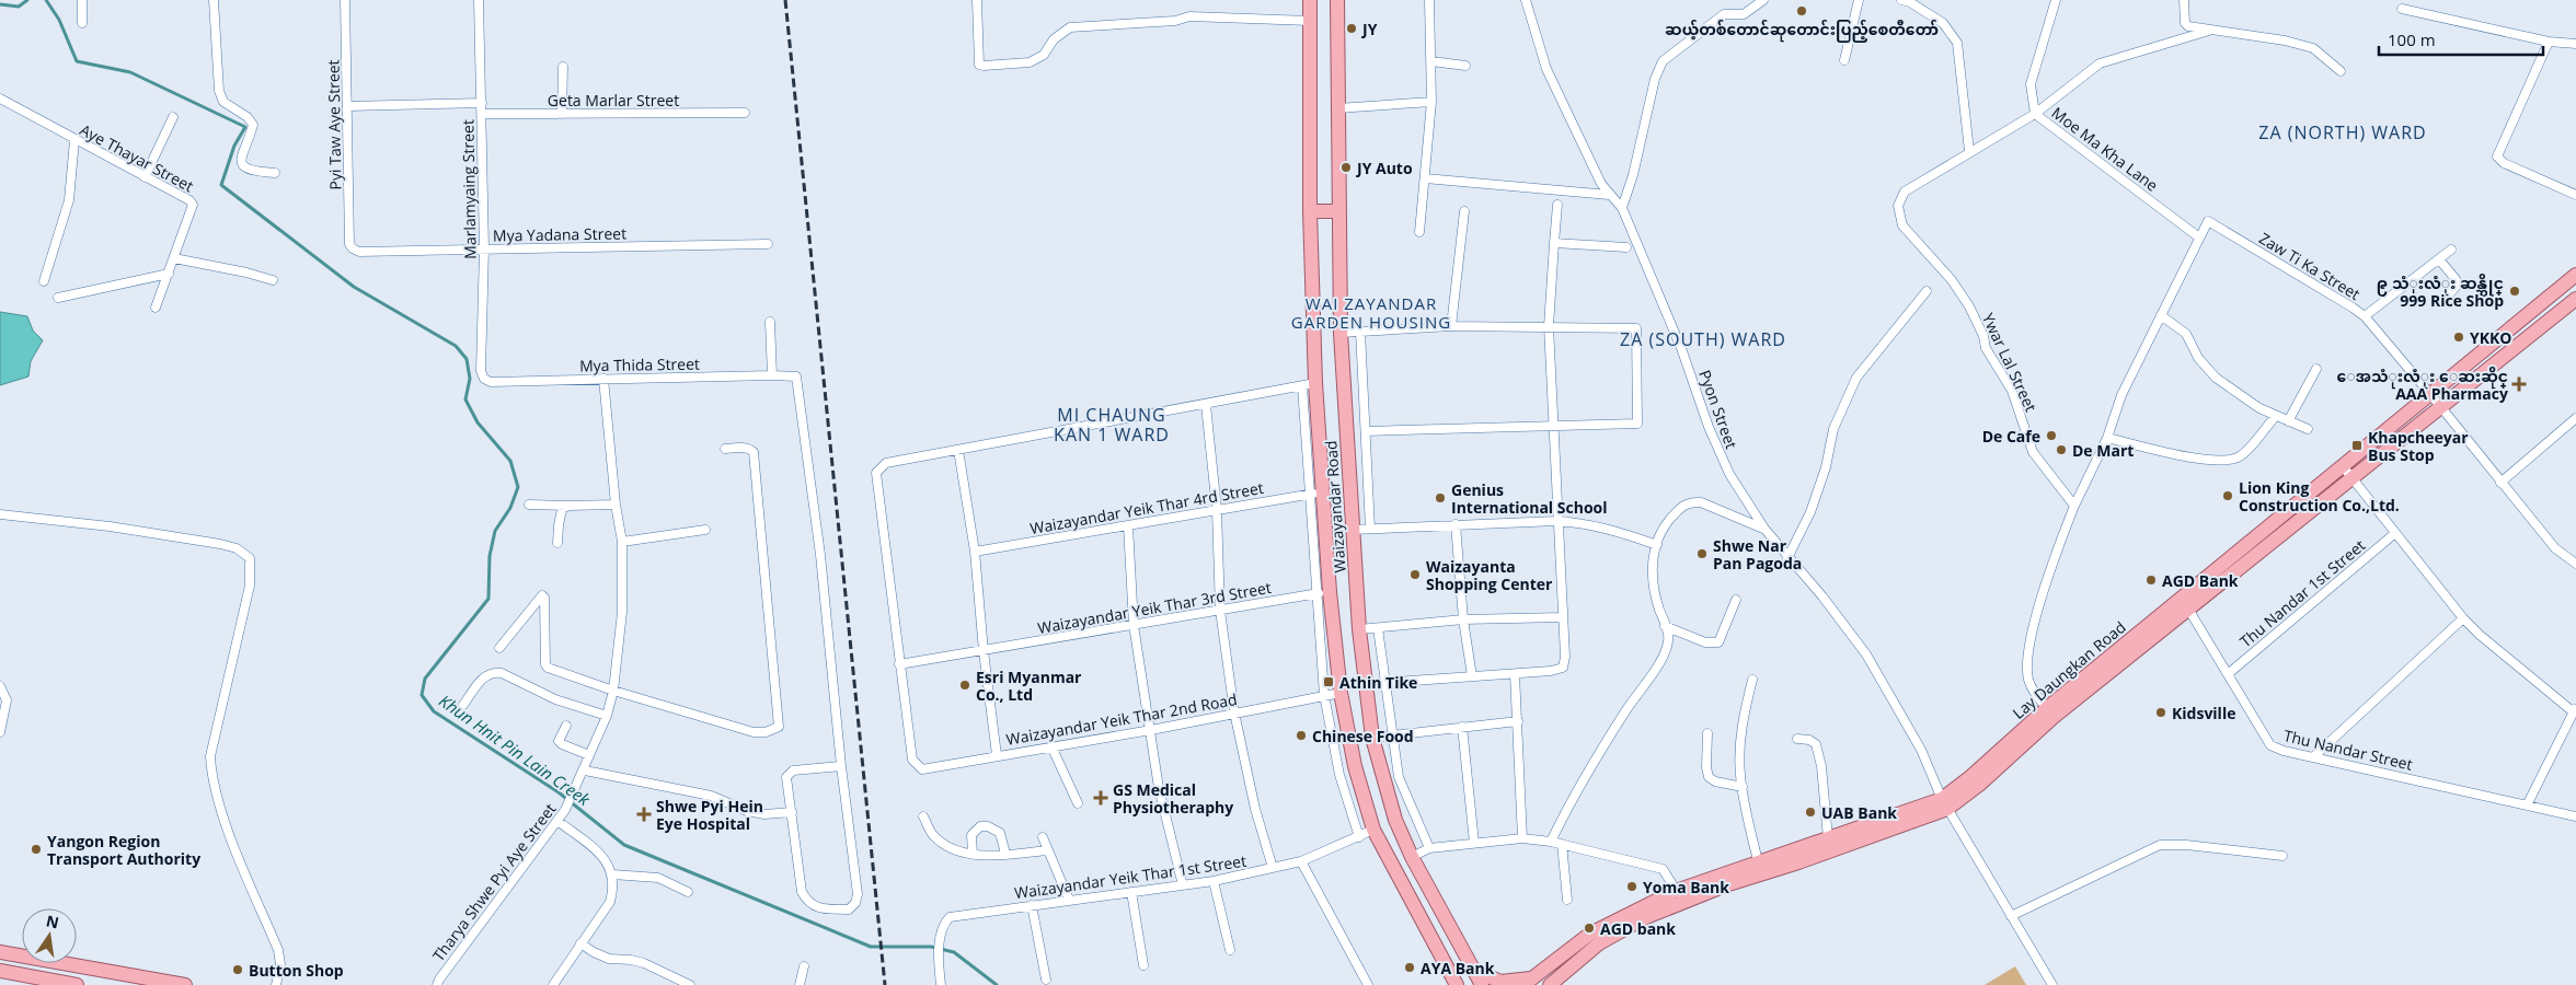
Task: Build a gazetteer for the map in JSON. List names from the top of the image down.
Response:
{
  "streets": {
    "main road": ["Waizayandar Road", "Lay Daungkan Road"],
    "street": [
      "Geta Marlar Street",
      "Pyi Taw Aye Street",
      "Moe Ma Kha Lane",
      "Aye Thayar Street",
      "Marlamyaing Street",
      "Mya Yadana Street",
      "Zaw Ti Ka Street",
      "Ywar Lal Street",
      "Mya Thida Street",
      "Pyon Street",
      "Waizayandar Yeik Thar 4rd Street",
      "Thu Nandar 1st Street",
      "Waizayandar Yeik Thar 3rd Street",
      "Waizayandar Yeik Thar 2nd Road",
      "Thu Nandar Street",
      "Waizayandar Yeik Thar 1st Street",
      "Tharya Shwe Pyi Aye Street"
    ]
  },
  "crossings": [
    ["Geta Marlar Street", "Marlamyaing Street"],
    ["Pyi Taw Aye Street", "Mya Yadana Street"],
    ["Moe Ma Kha Lane", "Zaw Ti Ka Street"],
    ["Marlamyaing Street", "Mya Yadana Street"],
    ["Marlamyaing Street", "Mya Thida Street"],
    ["Zaw Ti Ka Street", "Lay Daungkan Road"],
    ["Mya Thida Street", "Tharya Shwe Pyi Aye Street"],
    ["Pyon Street", "Lay Daungkan Road"],
    ["Waizayandar Road", "Waizayandar Yeik Thar 4rd Street"],
    ["Waizayandar Road", "Waizayandar Yeik Thar 3rd Street"],
    ["Waizayandar Road", "Waizayandar Yeik Thar 2nd Road"],
    ["Waizayandar Road", "Waizayandar Yeik Thar 1st Street"],
    ["Thu Nandar 1st Street", "Thu Nandar Street"],
    ["Waizayandar Yeik Thar 3rd Street", "Waizayandar Yeik Thar 2nd Road"],
    ["Lay Daungkan Road", "Thu Nandar Street"]
  ],
  "districts": [
    "ZA (NORTH) WARD",
    "WAI ZAYANDAR GARDEN HOUSING",
    "ZA (SOUTH) WARD",
    "MI CHAUNG KAN 1 WARD"
  ],
  "water": ["Khun Hnit Pin Lain Creek"],
  "places": {
    "other": [
      "ဆယ့်တစ်တောင်ဆုတောင်းပြည့်စေတီတော်",
      "JY",
      "JY Auto",
      "၉ သံုးလံုး ဆန္ဆိုင္ 999 Rice Shop",
      "YKKO",
      "De Cafe",
      "De Mart",
      "Lion King Construction Co.,Ltd.",
      "Genius International School",
      "Shwe Nar Pan Pagoda",
      "Waizayanta Shopping Center",
      "AGD Bank",
      "Esri Myanmar Co., Ltd",
      "Kidsville",
      "Chinese Food",
      "UAB Bank",
      "Yangon Region Transport Authority",
      "Yoma Bank",
      "AGD bank",
      "AYA Bank",
      "Button Shop"
    ],
    "health": ["ေအသံုးလံုး ေဆးဆိုင္ AAA Pharmacy", "GS Medical Physiotheraphy", "Shwe Pyi Hein Eye Hospital"],
    "transit": ["Khapcheeyar Bus Stop", "Athin Tike"]
  },
  "scale_bar": "100 m",
  "north": "top"
}
